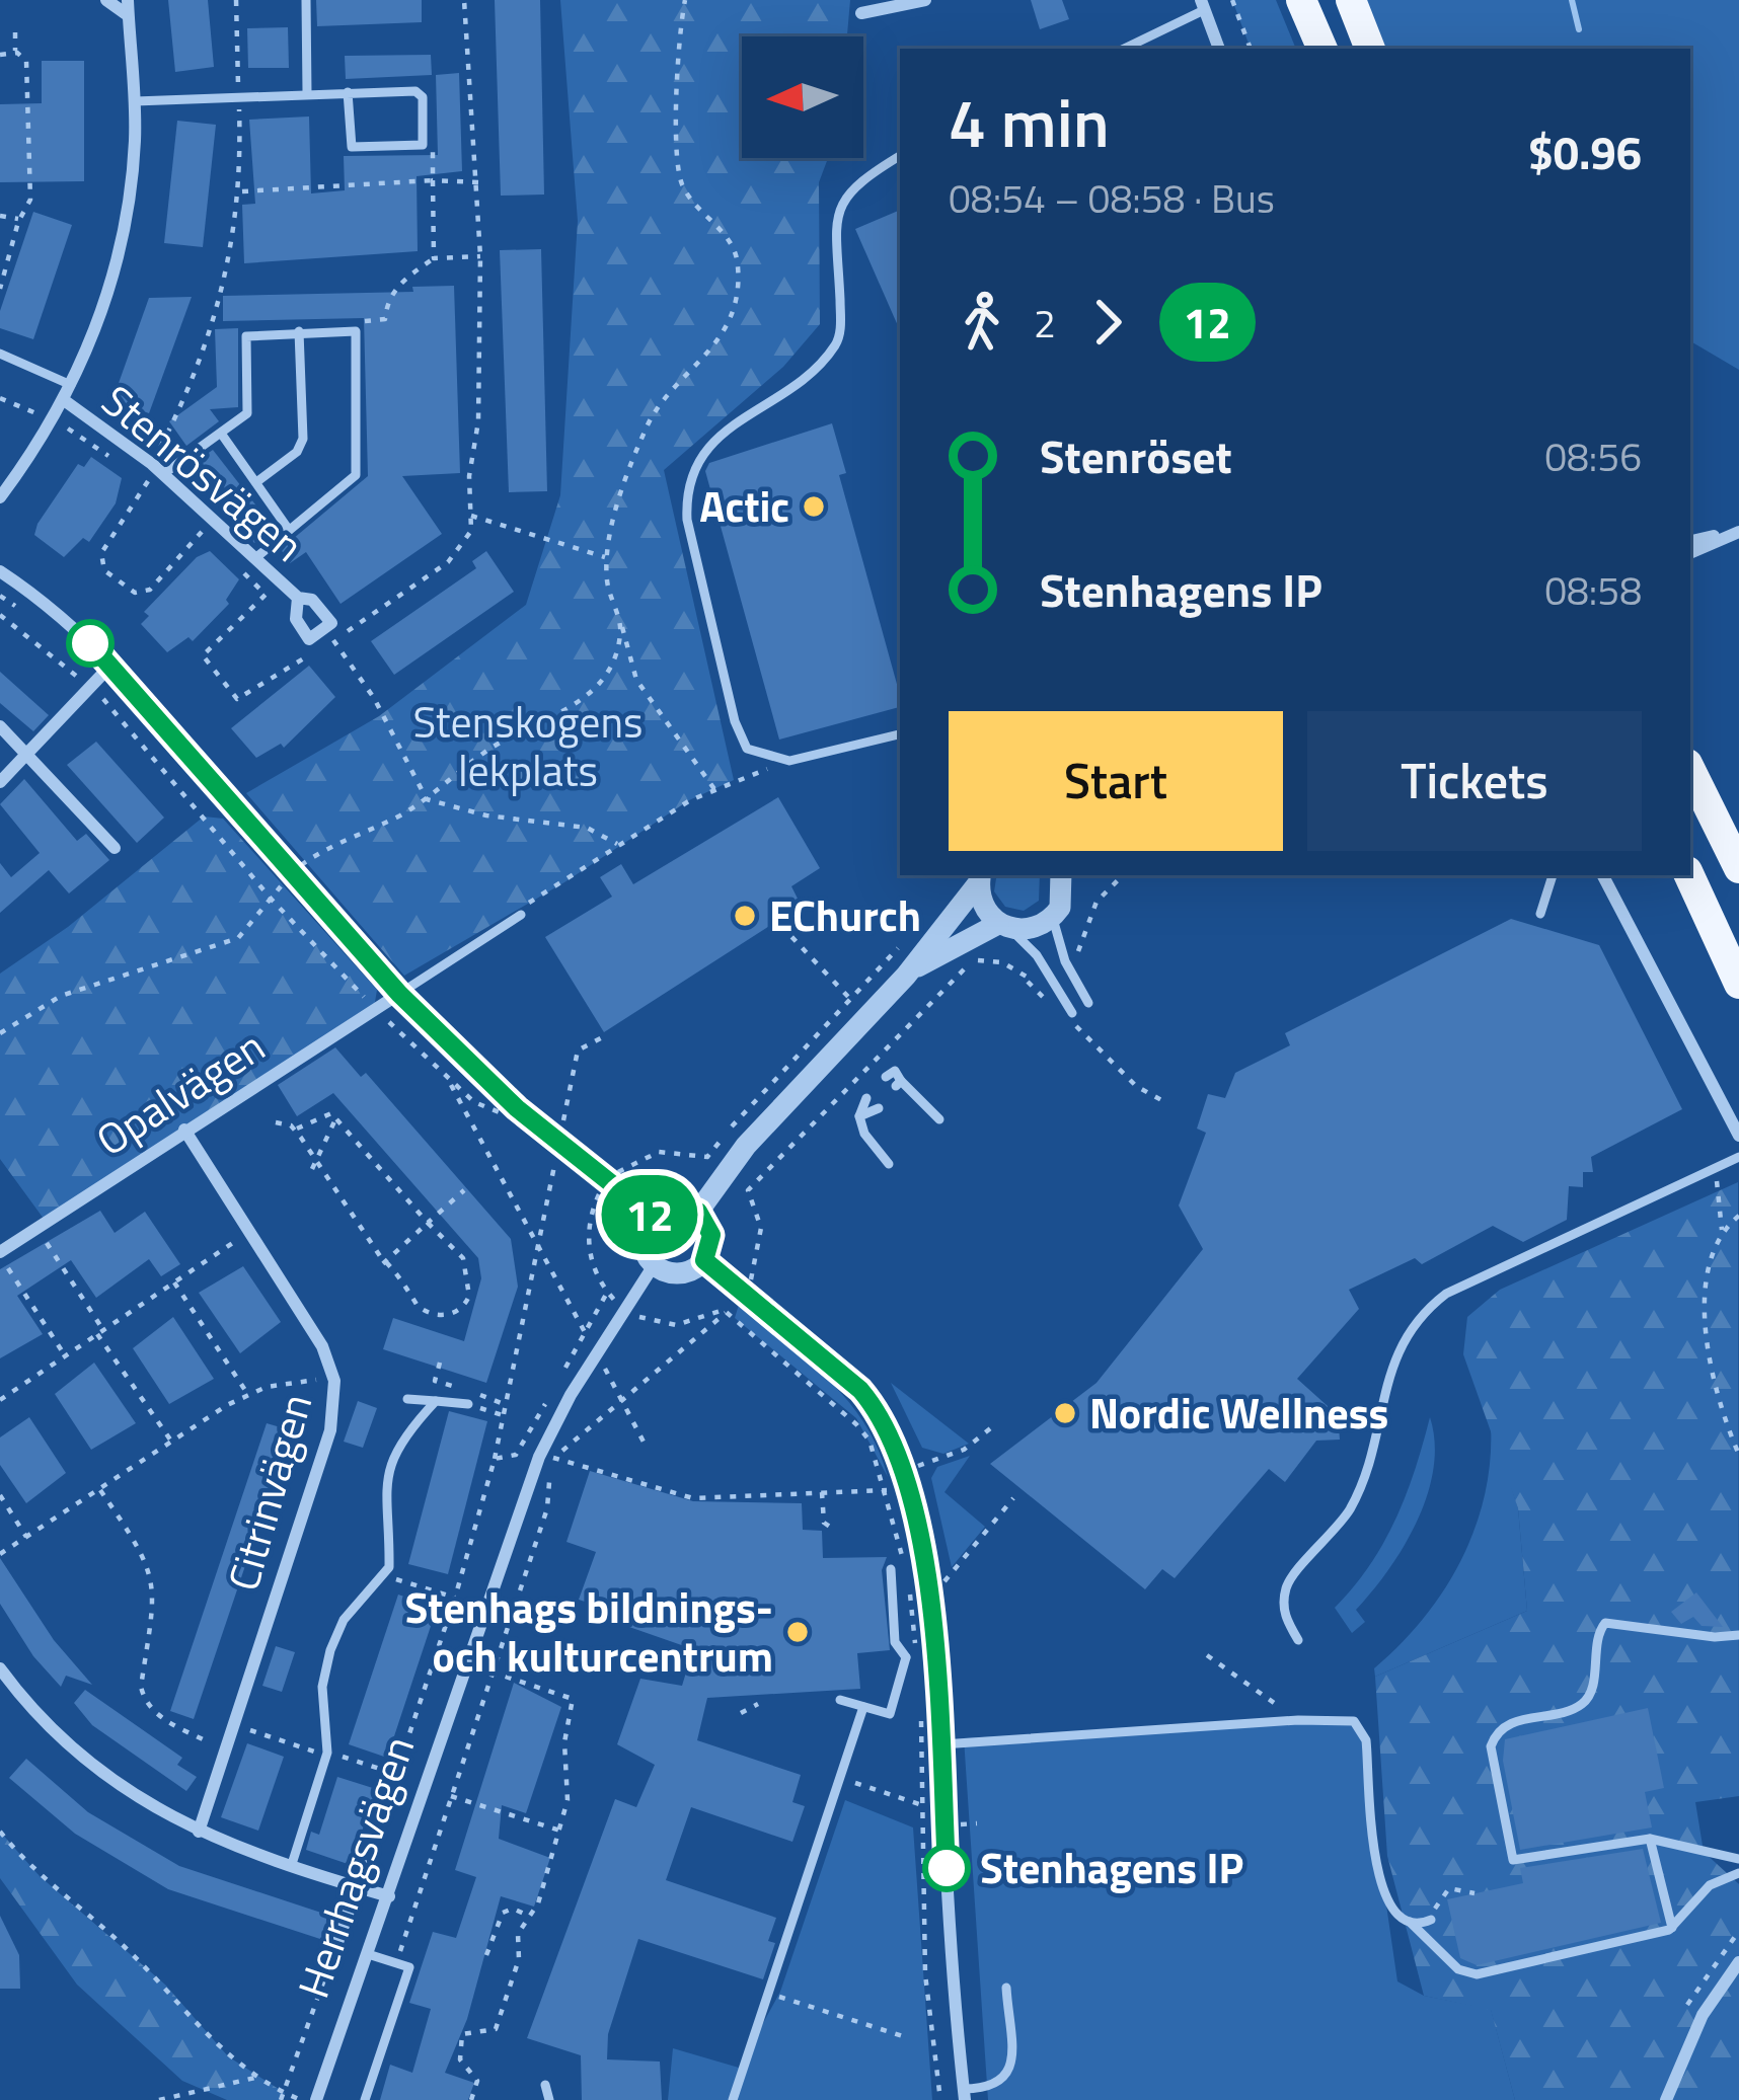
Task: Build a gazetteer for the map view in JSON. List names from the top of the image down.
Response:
{
  "streets": {
    "street": [
      "Stenrösvägen",
      "Opalvägen",
      "Citrinvägen",
      "Herrhagsvägen"
    ]
  },
  "crossings": [
    ["Opalvägen", "Citrinvägen"]
  ],
  "parks": ["Stenskogens lekplats"],
  "places": [
    "Actic",
    "EChurch",
    "Nordic Wellness",
    "Stenhags bildnings- och kulturcentrum",
    "Stenhagens IP"
  ],
  "lines": ["bus line 12"],
  "north": "left",
  "page": {
    "on_map": "12",
    "heading": ["4 min", "08:54 – 08:58 · Bus", "$0.96"],
    "legs": ["2", "12"],
    "list": [
      {
        "name": "Stenröset",
        "value": "08:56"
      },
      {
        "name": "Stenhagens IP",
        "value": "08:58"
      }
    ],
    "buttons": ["Start", "Tickets"]
  }
}
